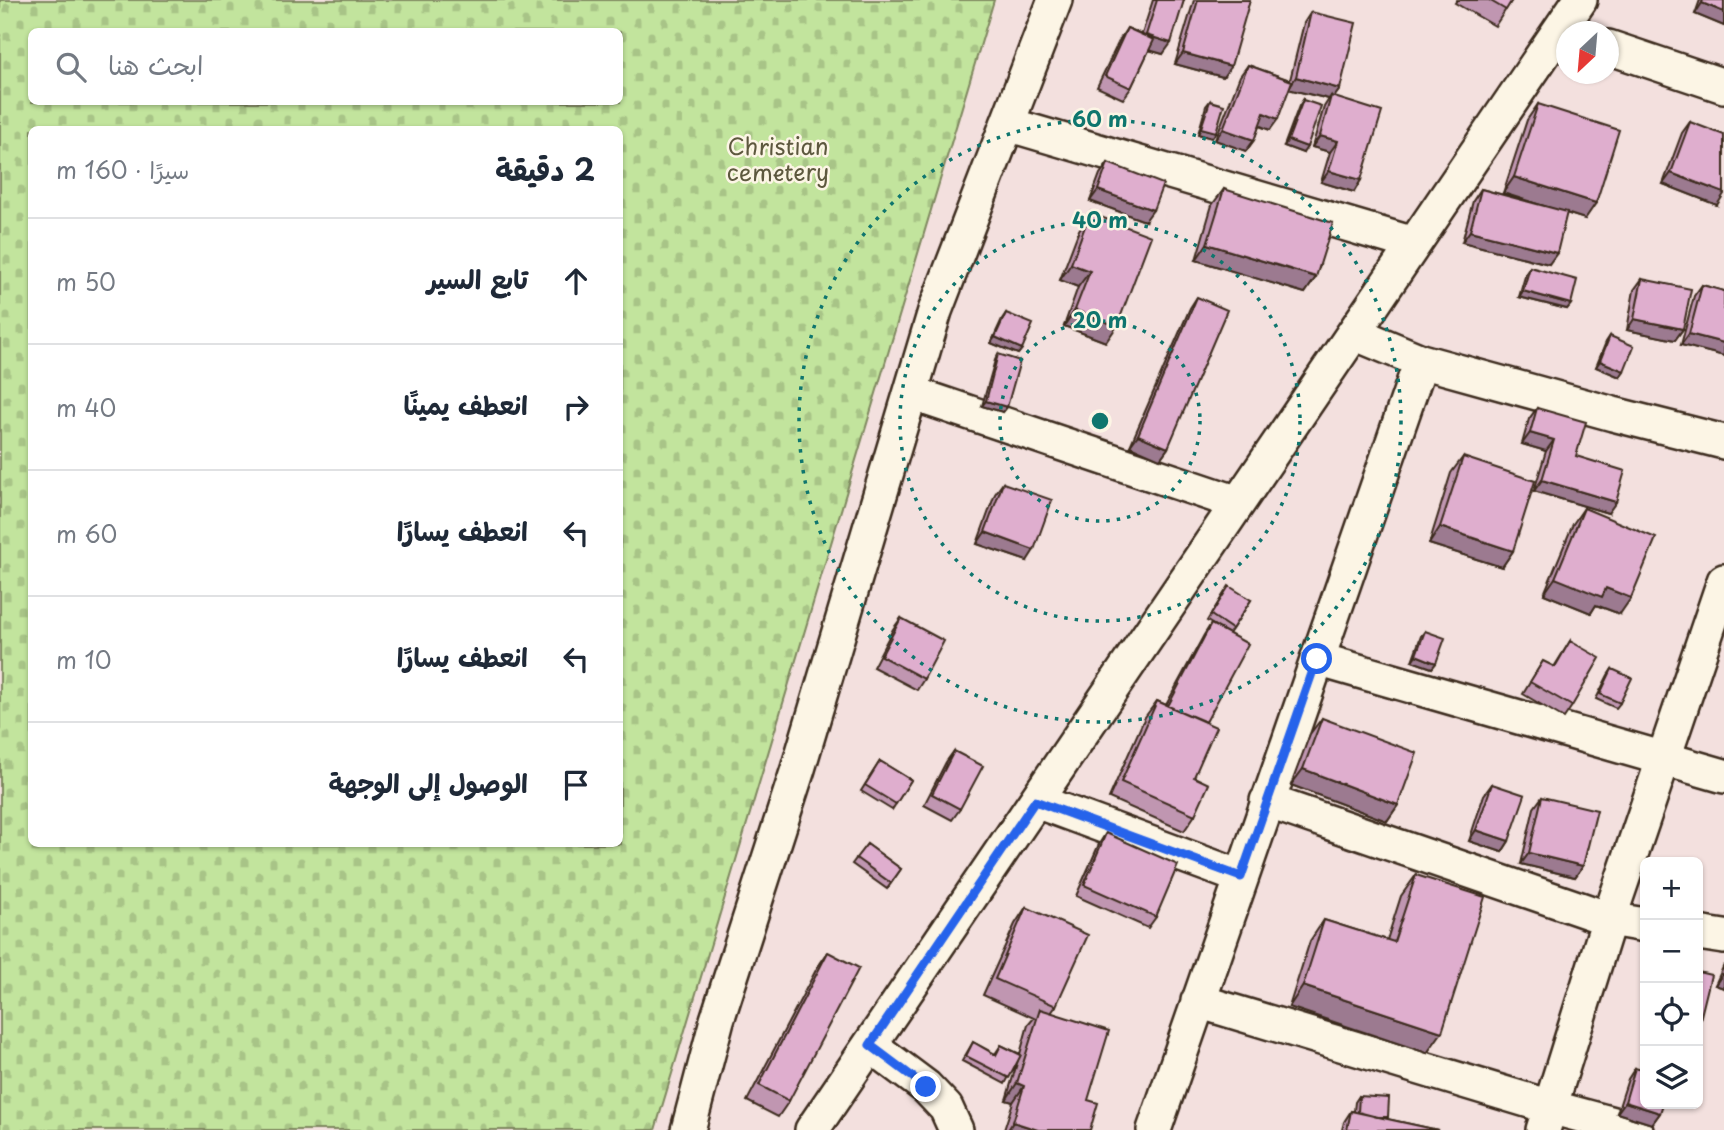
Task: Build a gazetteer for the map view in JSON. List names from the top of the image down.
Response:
{
  "parks": ["Christian cemetery"],
  "north": "bottom left",
  "page": {
    "search": "ابحث هنا",
    "heading": ["2 دقيقة", "سيرًا · 160 m"],
    "list": [
      ["تابع السير", "50 m"],
      ["انعطف يمينًا", "40 m"],
      ["انعطف يسارًا", "60 m"],
      ["انعطف يسارًا", "10 m"],
      "الوصول إلى الوجهة"
    ],
    "map_buttons": ["+", "−"]
  },
  "rings": ["60 m", "40 m", "20 m"]
}
